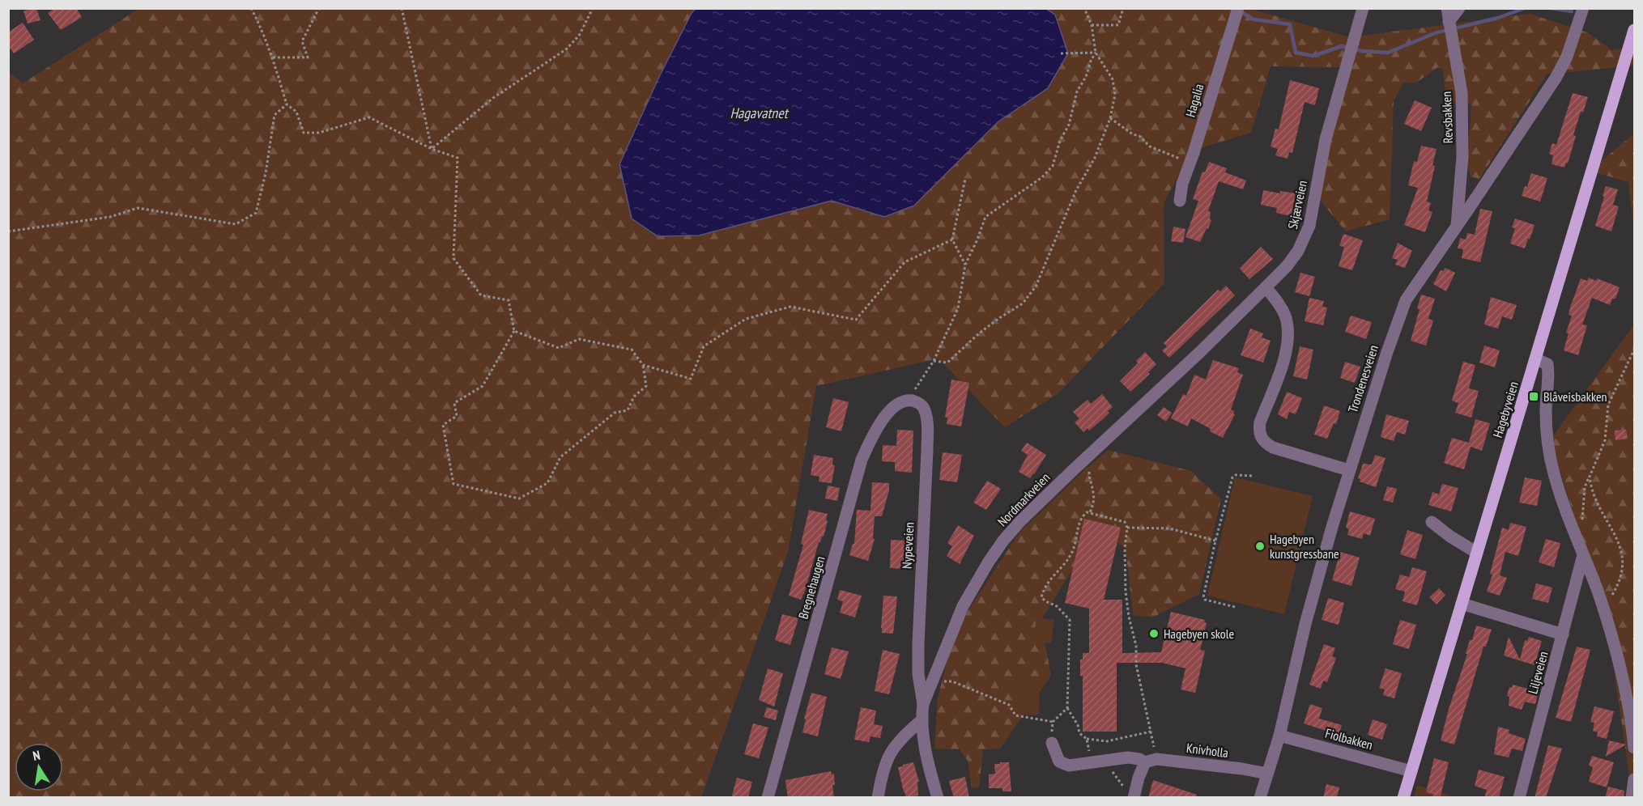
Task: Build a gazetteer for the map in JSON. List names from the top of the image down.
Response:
{
  "streets": {
    "main road": ["Hagebyveien"],
    "street": [
      "Hagalia",
      "Revsbakken",
      "Skjærveien",
      "Trondenesveien",
      "Nordmarkveien",
      "Nypeveien",
      "Bregnehaugen",
      "Liljeveien",
      "Fiolbakken",
      "Knivholla"
    ]
  },
  "crossings": [
    ["Revsbakken", "Trondenesveien"],
    ["Skjærveien", "Nordmarkveien"],
    ["Trondenesveien", "Fiolbakken"],
    ["Trondenesveien", "Knivholla"],
    ["Hagebyveien", "Fiolbakken"],
    ["Nordmarkveien", "Nypeveien"],
    ["Nypeveien", "Bregnehaugen"]
  ],
  "water": ["Hagavatnet"],
  "places": {
    "transit": ["Blåveisbakken"],
    "other": ["Hagebyen kunstgressbane", "Hagebyen skole"]
  },
  "north": "top"
}
